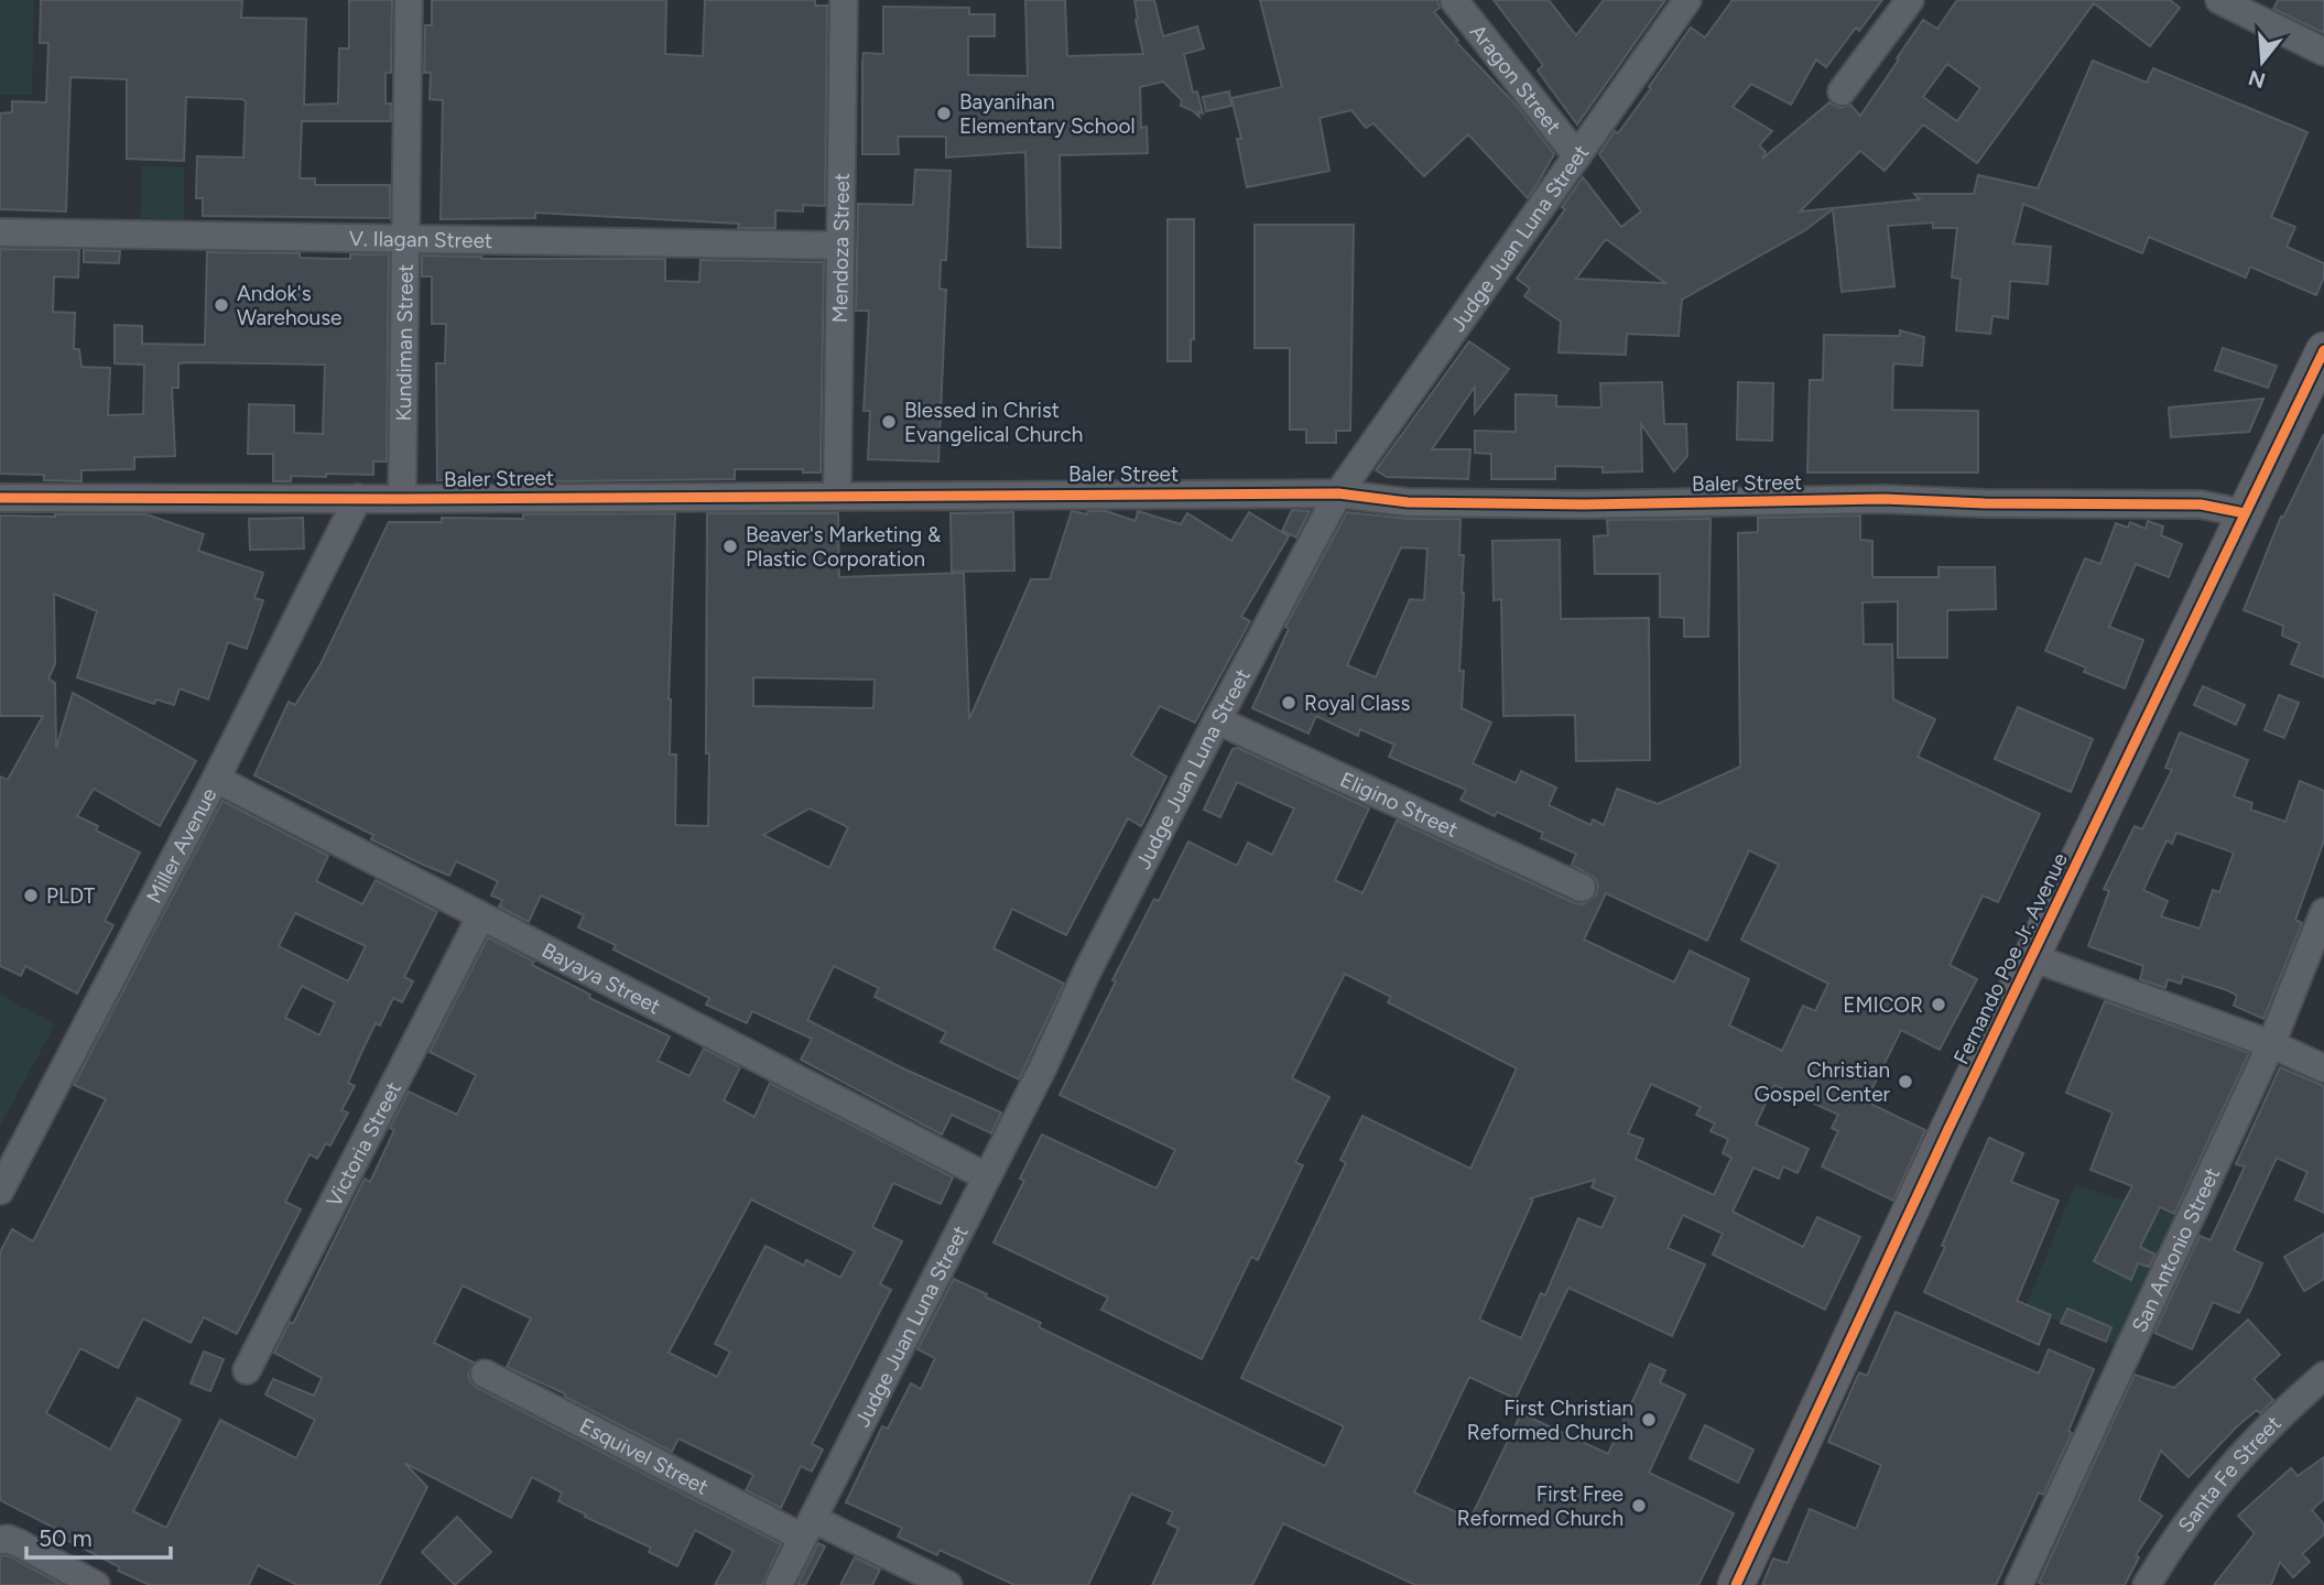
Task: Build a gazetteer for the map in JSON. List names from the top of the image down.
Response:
{
  "streets": {
    "main road": ["Fernando Poe Jr. Avenue"],
    "street": [
      "Aragon Street",
      "V. Ilagan Street",
      "Judge Juan Luna Street",
      "Mendoza Street",
      "Kundiman Street",
      "Baler Street",
      "Eligino Street",
      "Miller Avenue",
      "Bayaya Street",
      "Victoria Street",
      "San Antonio Street",
      "Esquivel Street",
      "Santa Fe Street"
    ]
  },
  "crossings": [
    ["Aragon Street", "Judge Juan Luna Street"],
    ["V. Ilagan Street", "Mendoza Street"],
    ["V. Ilagan Street", "Kundiman Street"],
    ["Judge Juan Luna Street", "Baler Street"],
    ["Judge Juan Luna Street", "Eligino Street"],
    ["Judge Juan Luna Street", "Bayaya Street"],
    ["Judge Juan Luna Street", "Esquivel Street"],
    ["Mendoza Street", "Baler Street"],
    ["Kundiman Street", "Baler Street"],
    ["Baler Street", "Miller Avenue"],
    ["Baler Street", "Fernando Poe Jr. Avenue"],
    ["Miller Avenue", "Bayaya Street"],
    ["Bayaya Street", "Victoria Street"]
  ],
  "places": [
    "Bayanihan Elementary School",
    "Andok's Warehouse",
    "Blessed in Christ Evangelical Church",
    "Beaver's Marketing & Plastic Corporation",
    "Royal Class",
    "PLDT",
    "EMICOR",
    "Christian Gospel Center",
    "First Christian Reformed Church",
    "First Free Reformed Church"
  ],
  "scale_bar": "50 m",
  "north": "bottom"
}
